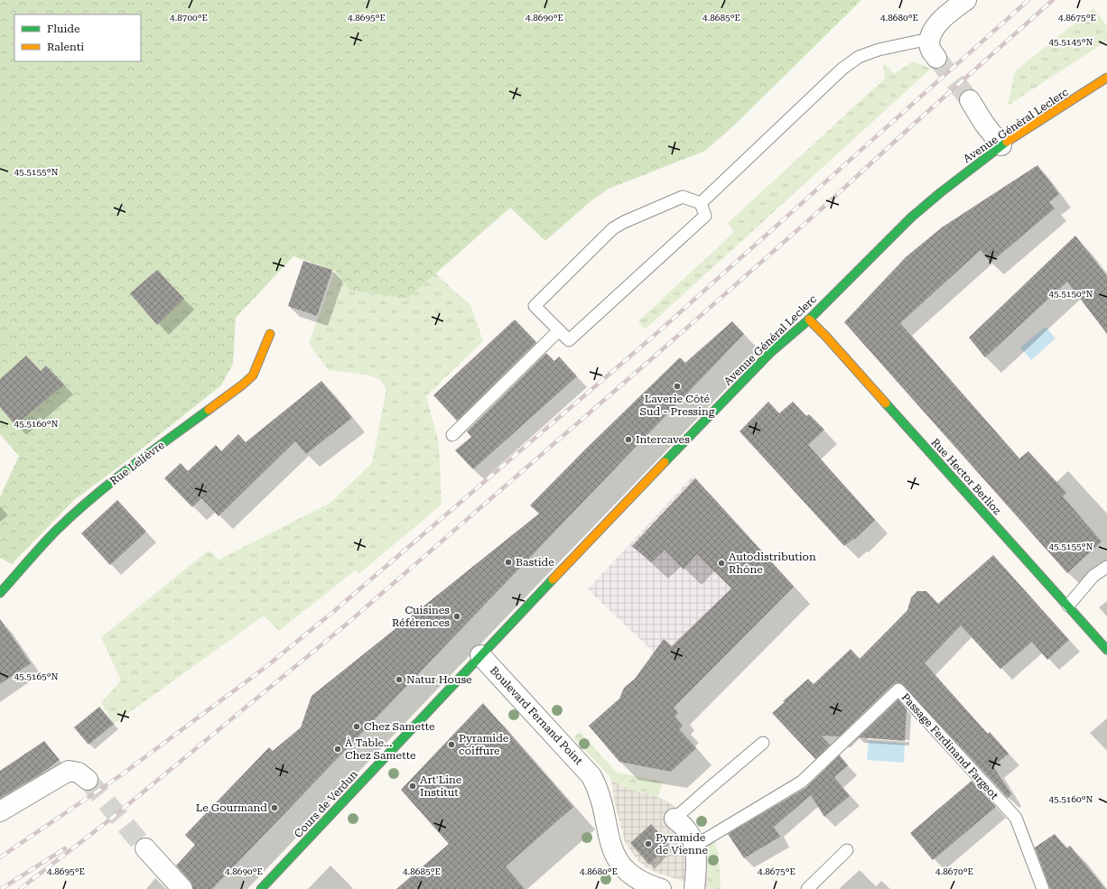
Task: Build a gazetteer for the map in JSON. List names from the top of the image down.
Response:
{
  "streets": {
    "main road": [
      "Avenue Général Leclerc",
      "Rue Lelièvre",
      "Rue Hector Berlioz",
      "Cours de Verdun"
    ],
    "street": ["Boulevard Fernand Point"],
    "lane": ["Passage Ferdinand Fargeot"]
  },
  "crossings": [
    ["Avenue Général Leclerc", "Rue Hector Berlioz"],
    ["Avenue Général Leclerc", "Boulevard Fernand Point"],
    ["Avenue Général Leclerc", "Cours de Verdun"],
    ["Boulevard Fernand Point", "Cours de Verdun"]
  ],
  "places": [
    "Laverie Côté Sud - Pressing",
    "Intercaves",
    "Bastide",
    "Autodistribution Rhône",
    "Cuisines Références",
    "Natur House",
    "Chez Samette",
    "Pyramide coiffure",
    "À Table... Chez Samette",
    "Art'Line Institut",
    "Le Gourmand",
    "Pyramide de Vienne"
  ],
  "legend": ["Fluide", "Ralenti"],
  "coordinates": [
    "4.8695°E",
    "4.8690°E",
    "4.8685°E",
    "4.8680°E",
    "4.8675°E",
    "4.8700°E",
    "45.5145°N",
    "45.5155°N",
    "45.5150°N",
    "45.5160°N",
    "45.5165°N",
    "4.8670°E"
  ]
}
